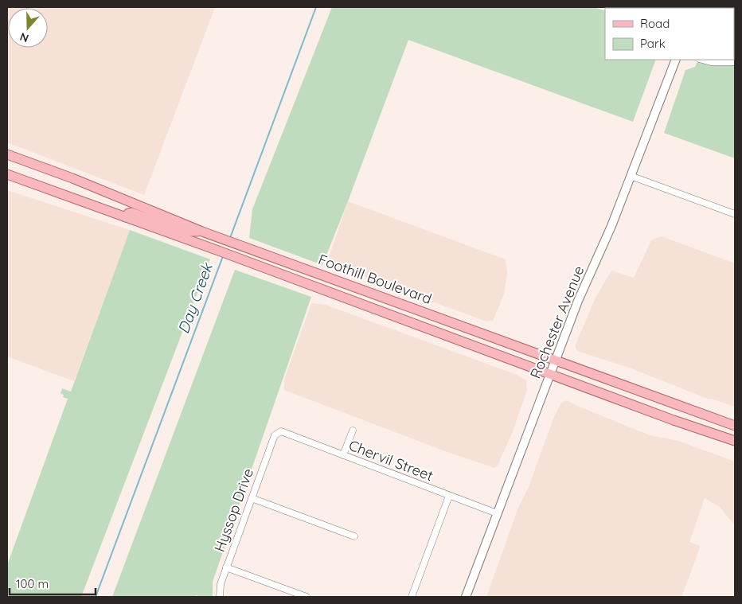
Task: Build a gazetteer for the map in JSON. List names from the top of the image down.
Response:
{
  "streets": {
    "main road": ["Foothill Boulevard", "Rochester Avenue"],
    "street": ["Chervil Street", "Hyssop Drive"]
  },
  "crossings": [
    ["Foothill Boulevard", "Rochester Avenue"],
    ["Rochester Avenue", "Chervil Street"],
    ["Chervil Street", "Hyssop Drive"]
  ],
  "water": ["Day Creek"],
  "legend": ["Road", "Park"],
  "scale_bar": "100 m",
  "north": "bottom"
}
